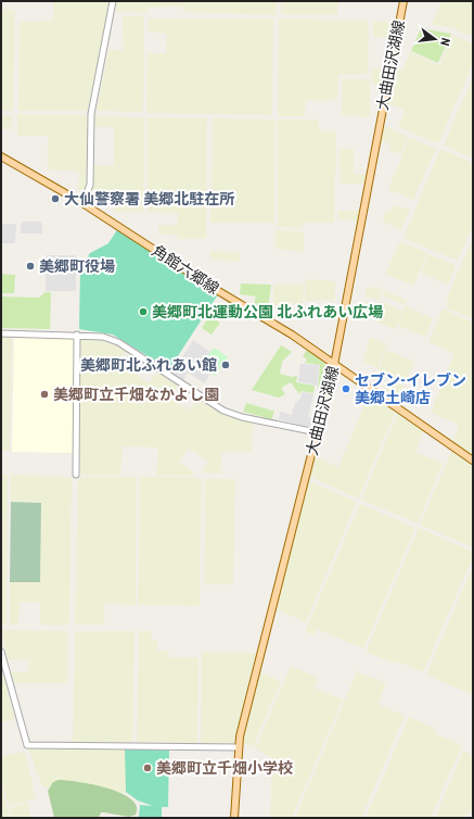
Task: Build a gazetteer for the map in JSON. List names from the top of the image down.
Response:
{
  "streets": {
    "main road": ["大曲田沢湖線", "角館六郷線"]
  },
  "crossings": [
    ["大曲田沢湖線", "角館六郷線"]
  ],
  "places": [
    "大仙警察署 美郷北駐在所",
    "美郷町役場",
    "美郷町北運動公園 北ふれあい広場",
    "美郷町北ふれあい館",
    "セブン-イレブン 美郷土崎店",
    "美郷町立千畑なかよし園",
    "美郷町立千畑小学校"
  ],
  "north": "right"
}
